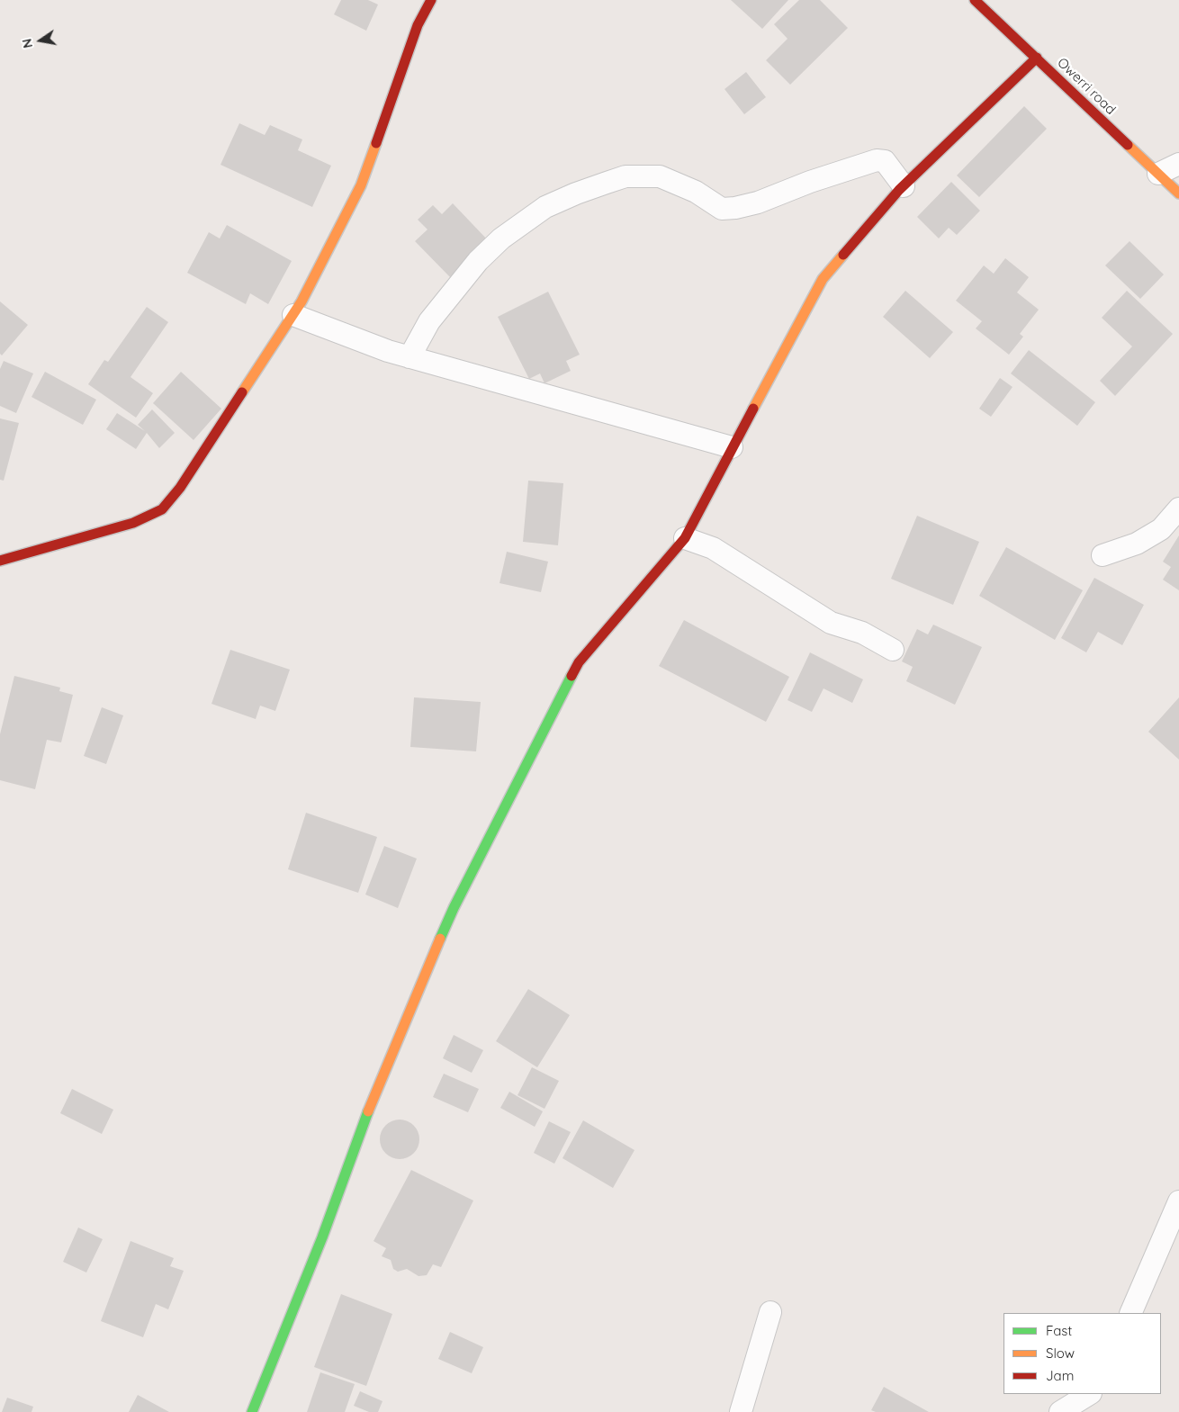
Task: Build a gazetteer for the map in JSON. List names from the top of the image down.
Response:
{
  "streets": {
    "street": ["Owerri road"]
  },
  "legend": ["Fast", "Slow", "Jam"],
  "north": "left"
}
